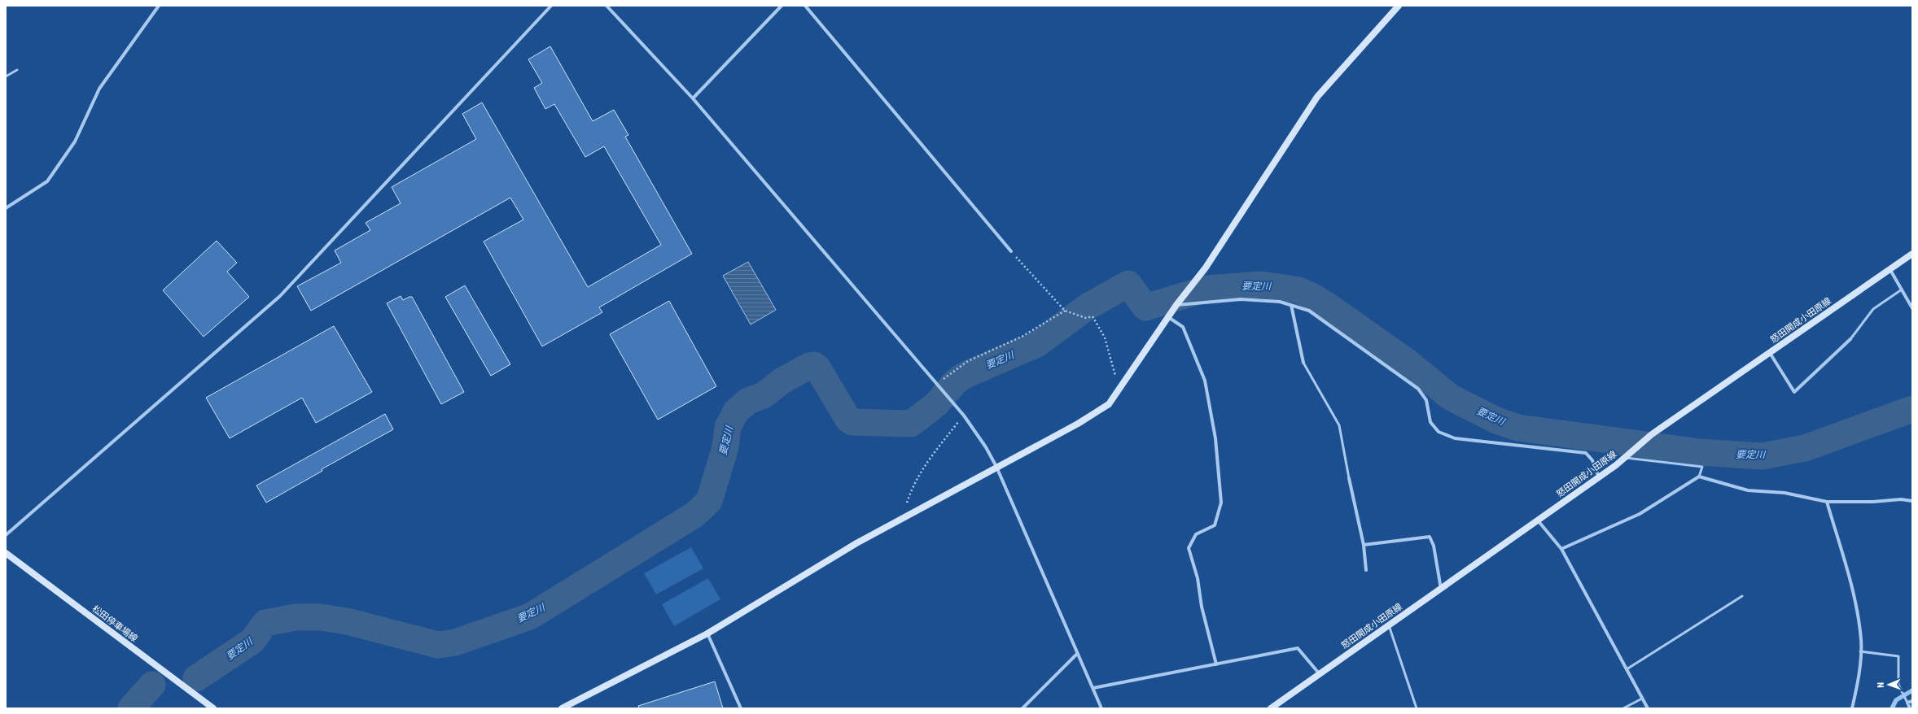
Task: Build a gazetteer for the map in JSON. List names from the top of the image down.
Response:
{
  "streets": {
    "street": ["怒田開成小田原線", "松田停車場線"]
  },
  "water": ["要定川"],
  "north": "left"
}
